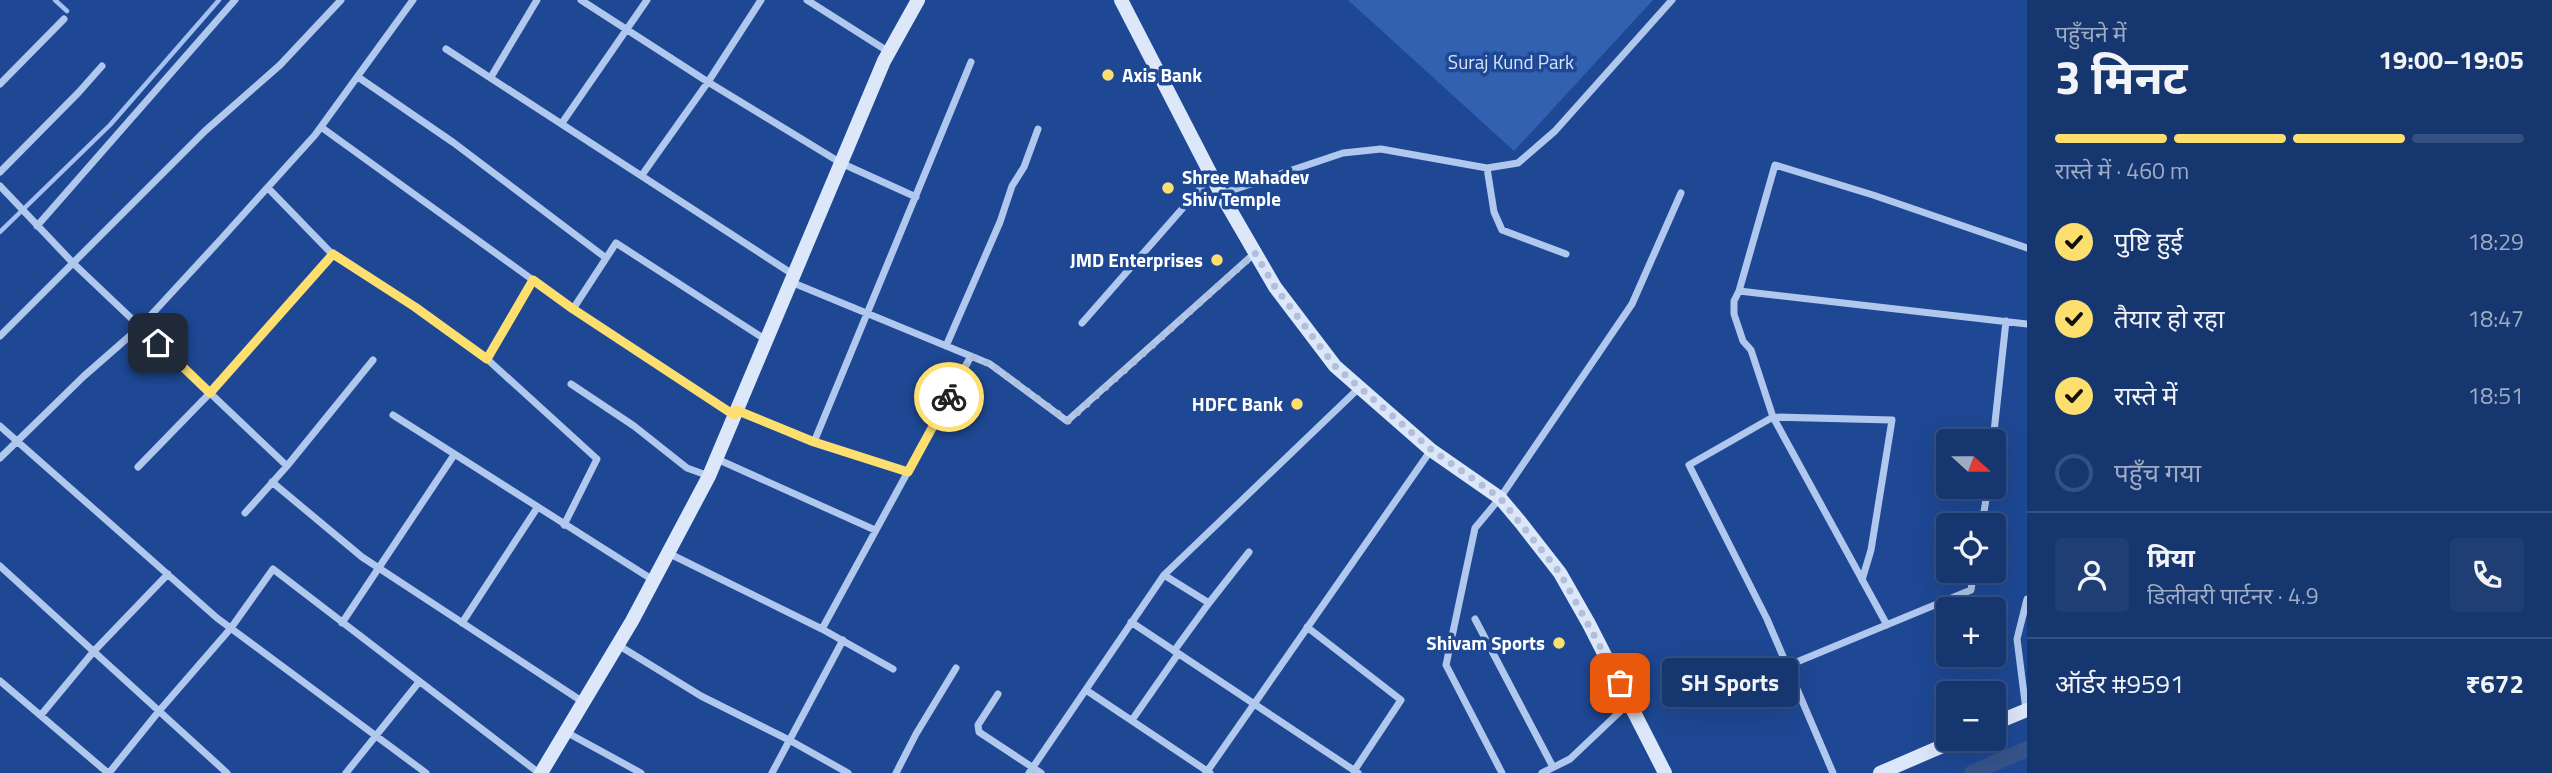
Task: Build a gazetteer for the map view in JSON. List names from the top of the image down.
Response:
{
  "parks": ["Suraj Kund Park"],
  "places": [
    "Axis Bank",
    "Shree Mahadev Shiv Temple",
    "JMD Enterprises",
    "HDFC Bank",
    "Shivam Sports",
    "SH Sports"
  ],
  "north": "right",
  "page": {
    "heading": ["3 मिनट", "पहुँचने में", "19:00–19:05"],
    "panel": [
      "प्रिया",
      "डिलीवरी पार्टनर · 4.9",
      "ऑर्डर #9591",
      "₹672"
    ],
    "bar": "रास्ते में · 460 m",
    "list": [
      ["पुष्टि हुई", "18:29"],
      ["तैयार हो रहा", "18:47"],
      ["रास्ते में", "18:51"],
      "पहुँच गया"
    ],
    "map_buttons": ["+", "−"],
    "bubble": "SH Sports"
  }
}
